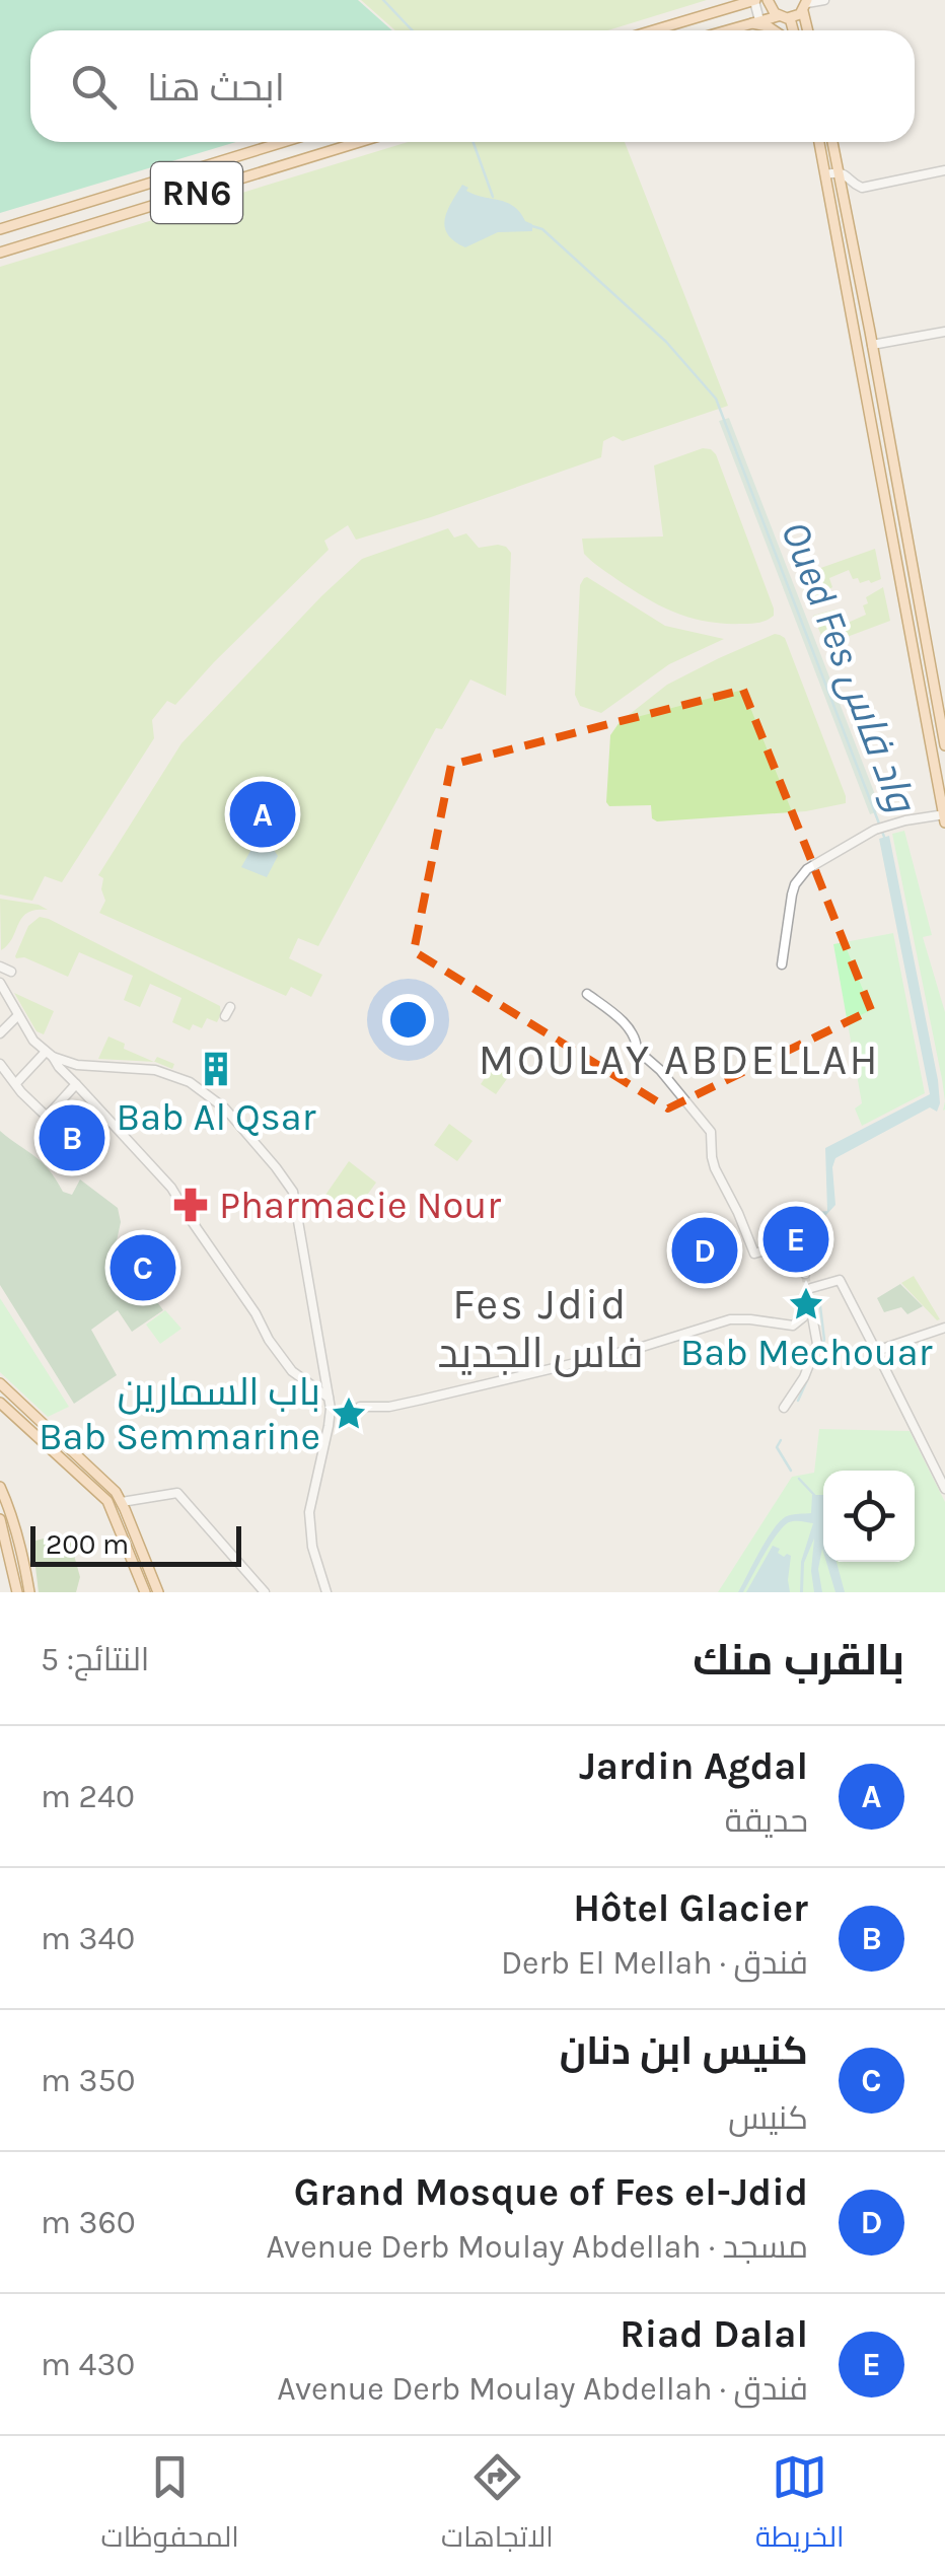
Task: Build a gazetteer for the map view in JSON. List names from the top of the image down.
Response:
{
  "streets": {
    "main road": ["RN6"]
  },
  "districts": ["MOULAY ABDELLAH", "Fes Jdid فاس الجديد"],
  "water": ["Oued Fes واد فاس"],
  "places": {
    "building": ["Bab Al Qsar"],
    "pharmacy": ["Pharmacie Nour"],
    "place": ["Bab Mechouar", "باب السمارين Bab Semmarine"]
  },
  "scale_bar": "200 m",
  "page": {
    "search": "ابحث هنا",
    "pins": [
      "A",
      "B",
      "E",
      "D",
      "C"
    ],
    "scale": "200 m",
    "heading": ["بالقرب منك", "النتائج: 5"],
    "list": [
      {
        "mark": "A",
        "name": "Jardin Agdal",
        "note": "حديقة",
        "value": "240 m"
      },
      {
        "mark": "B",
        "name": "Hôtel Glacier",
        "note": "فندق · Derb El Mellah",
        "value": "340 m"
      },
      {
        "mark": "C",
        "name": "كنيس ابن دنان",
        "note": "كنيس",
        "value": "350 m"
      },
      {
        "mark": "D",
        "name": "Grand Mosque of Fes el-Jdid",
        "note": "مسجد · Avenue Derb Moulay Abdellah",
        "value": "360 m"
      },
      {
        "mark": "E",
        "name": "Riad Dalal",
        "note": "فندق · Avenue Derb Moulay Abdellah",
        "value": "430 m"
      }
    ],
    "nav": ["الخريطة", "الاتجاهات", "المحفوظات"]
  }
}
